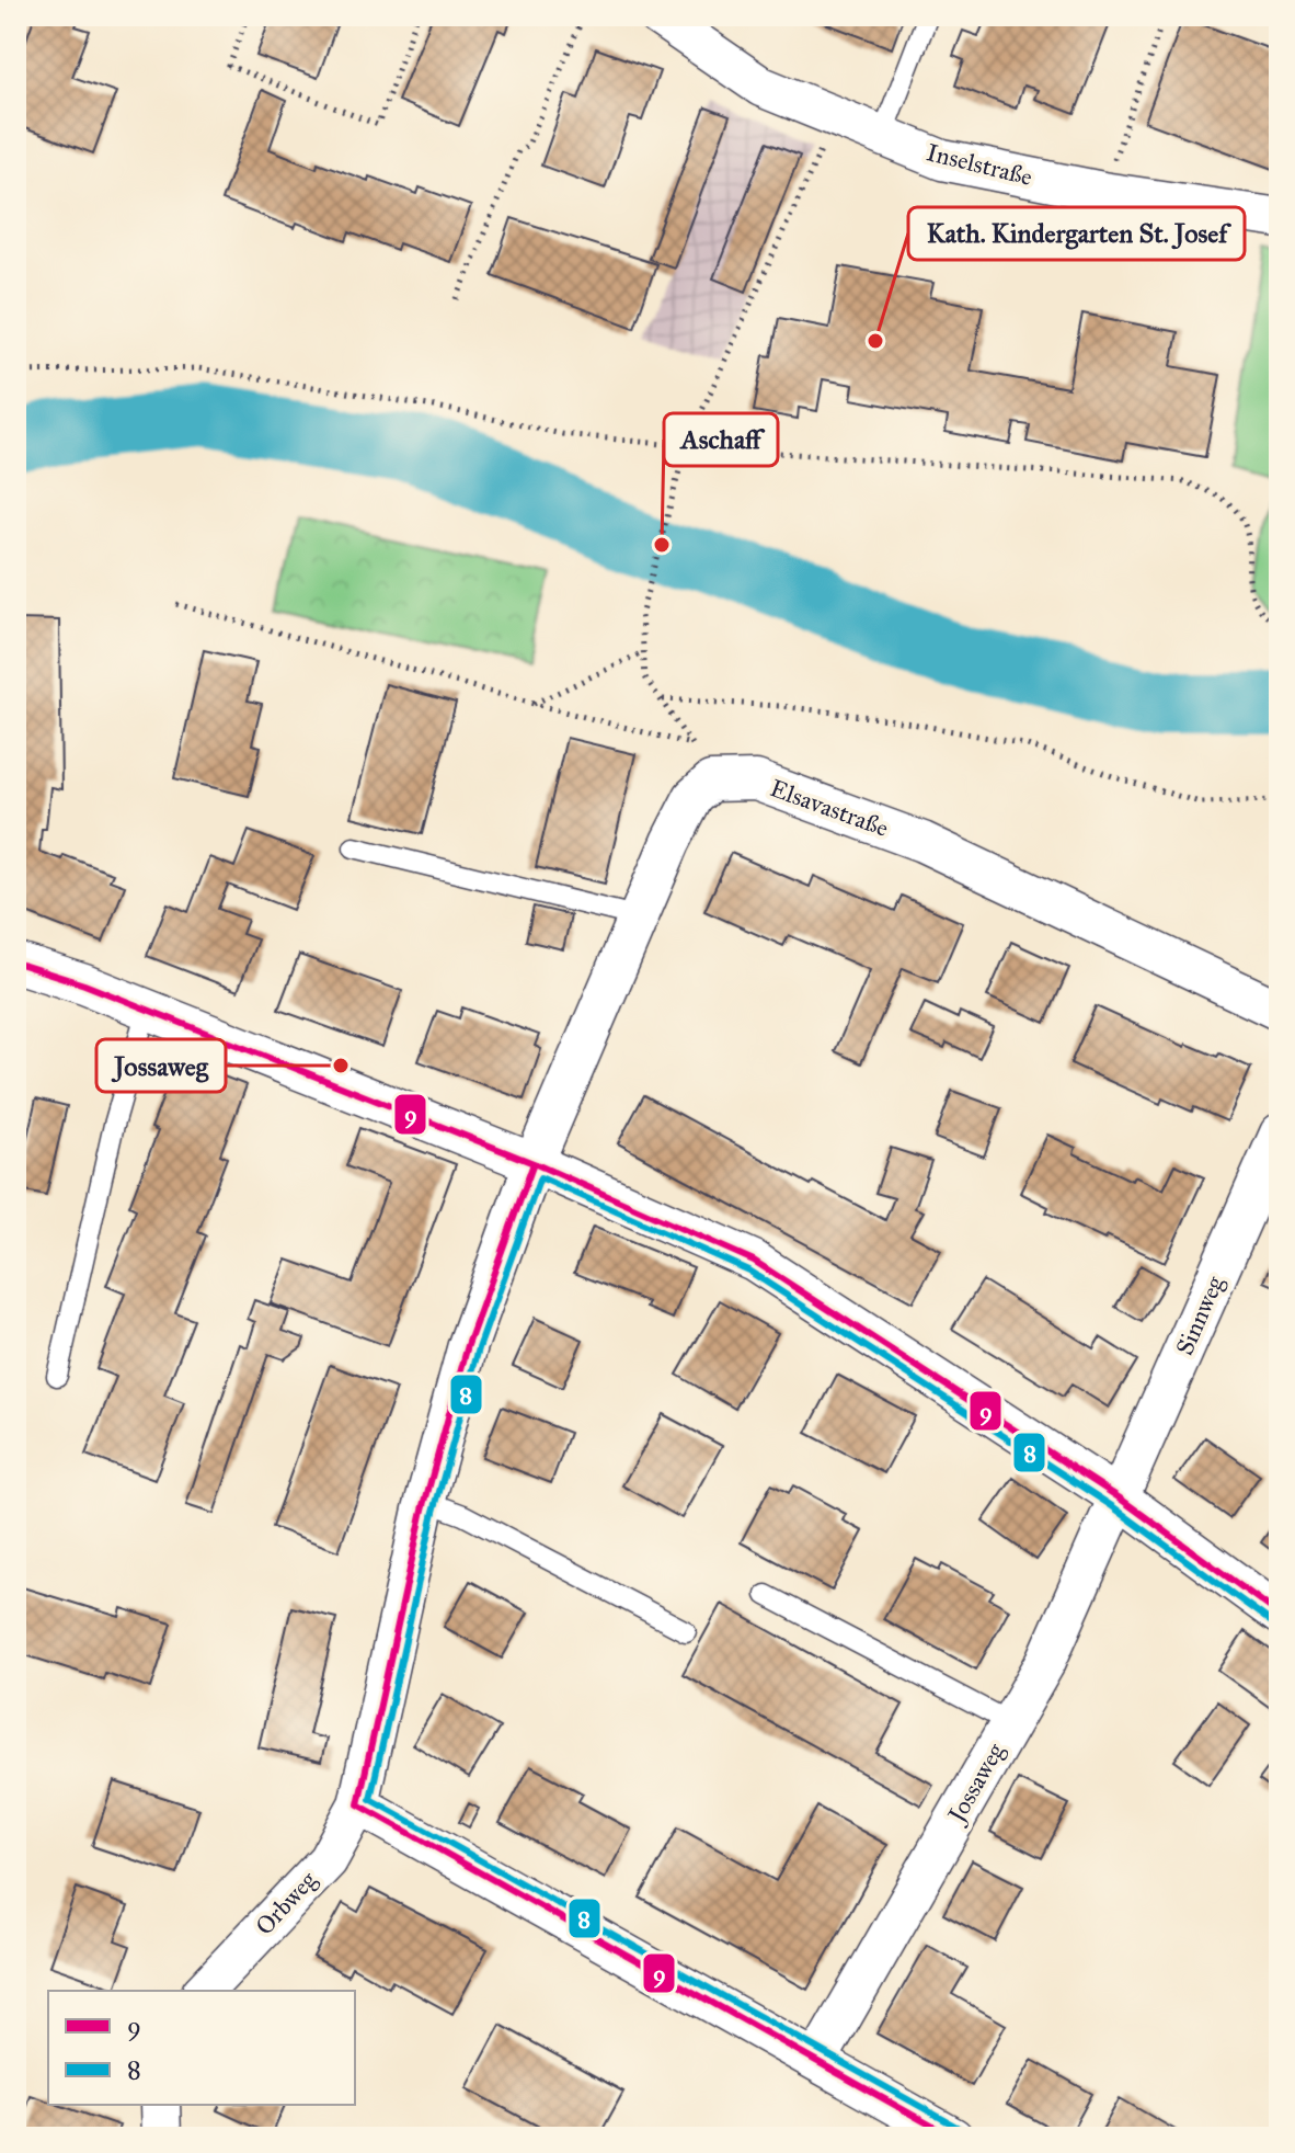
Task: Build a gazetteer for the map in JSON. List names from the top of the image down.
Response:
{
  "streets": {
    "street": [
      "Inselstraße",
      "Elsavastraße",
      "Sinnweg",
      "Jossaweg",
      "Orbweg"
    ]
  },
  "crossings": [
    ["Sinnweg", "Jossaweg"]
  ],
  "places": ["Kath. Kindergarten St. Josef", "Aschaff", "Jossaweg"],
  "lines": ["transit line 9", "transit line 8"],
  "legend": ["9", "8"]
}
